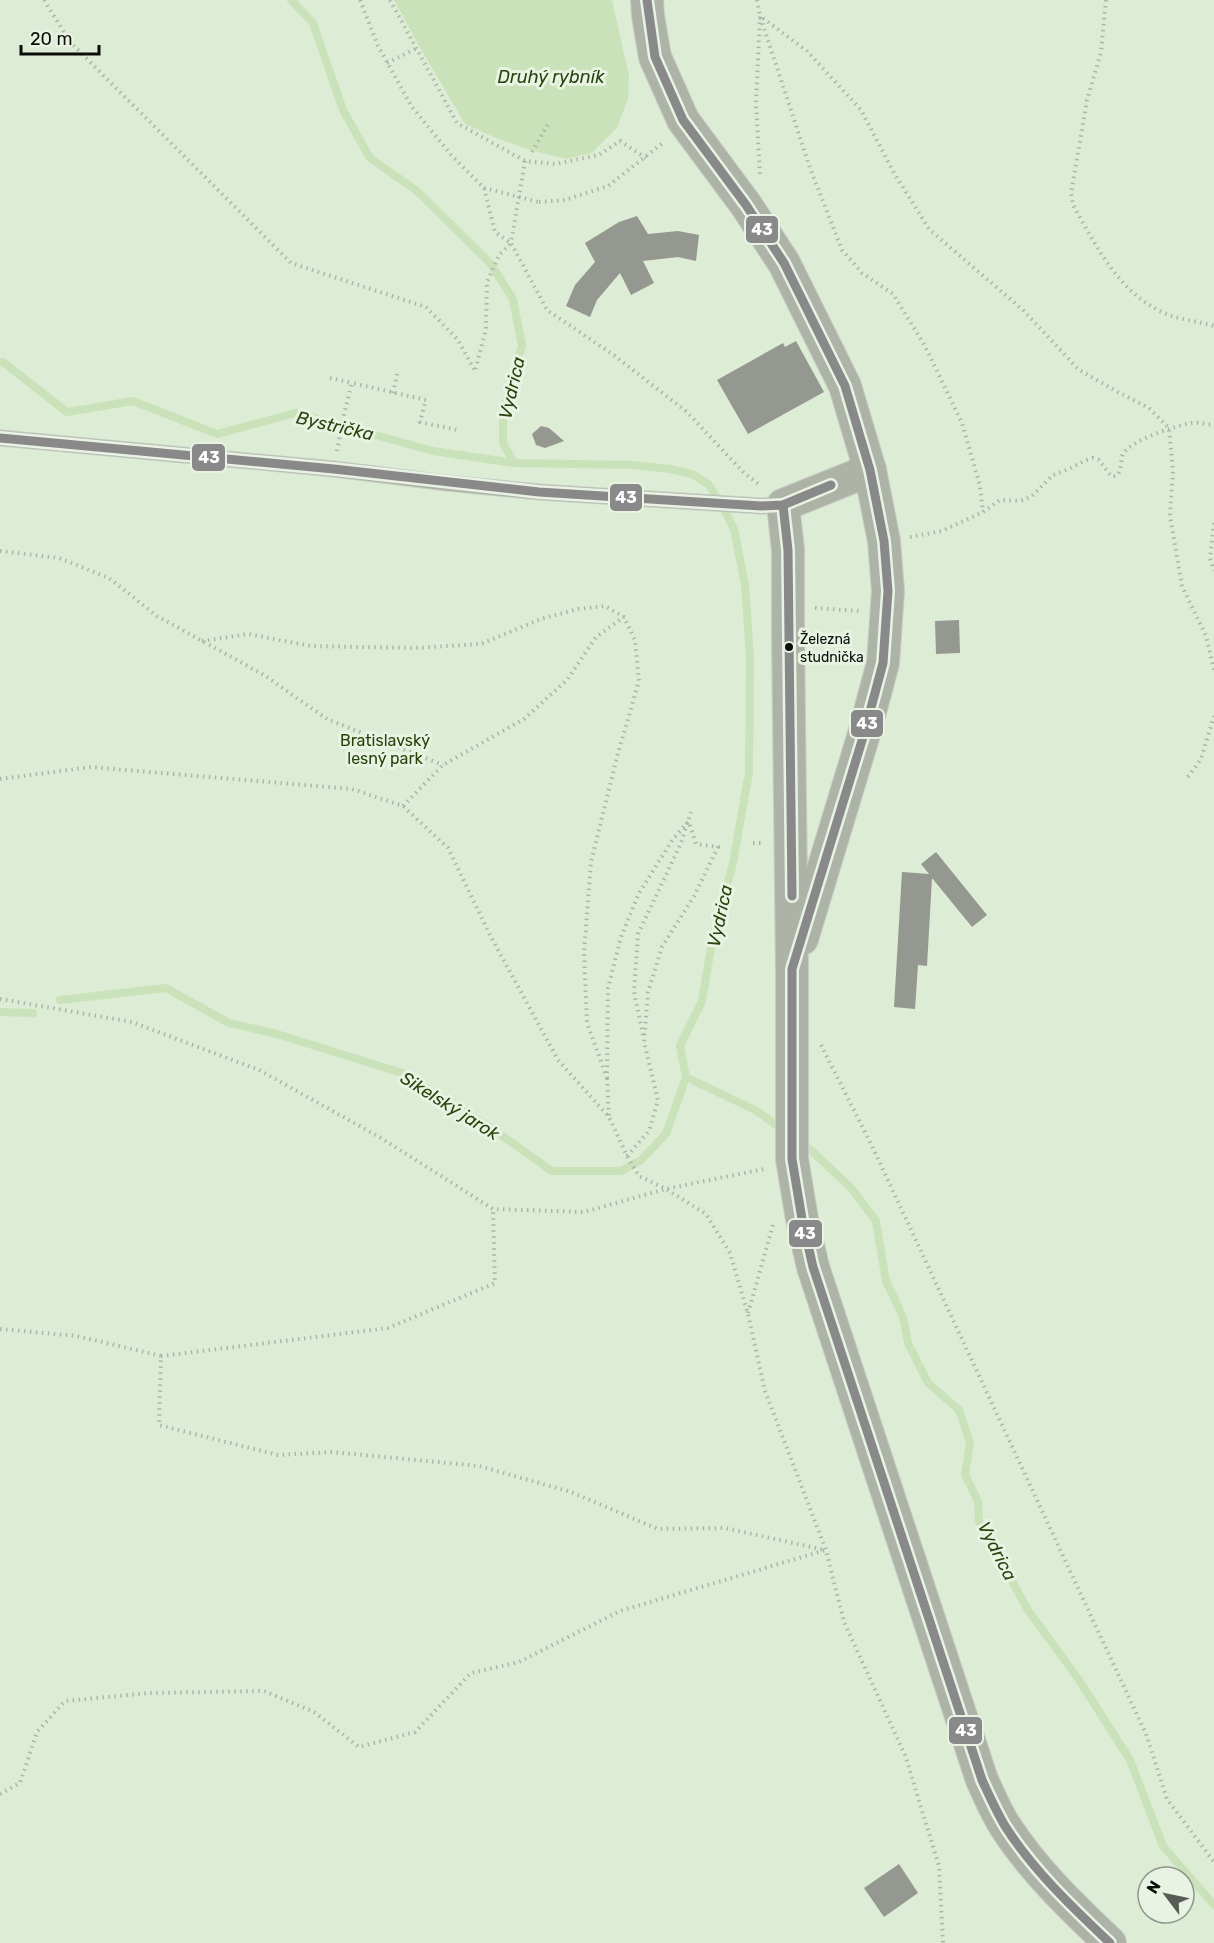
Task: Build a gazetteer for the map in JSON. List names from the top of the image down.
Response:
{
  "water": [
    "Druhý rybník",
    "Vydrica",
    "Bystrička",
    "Sikelský jarok"
  ],
  "parks": ["Bratislavský lesný park"],
  "places": ["Železná studnička"],
  "lines": ["transit line 43"],
  "scale_bar": "20 m",
  "north": "top left"
}
